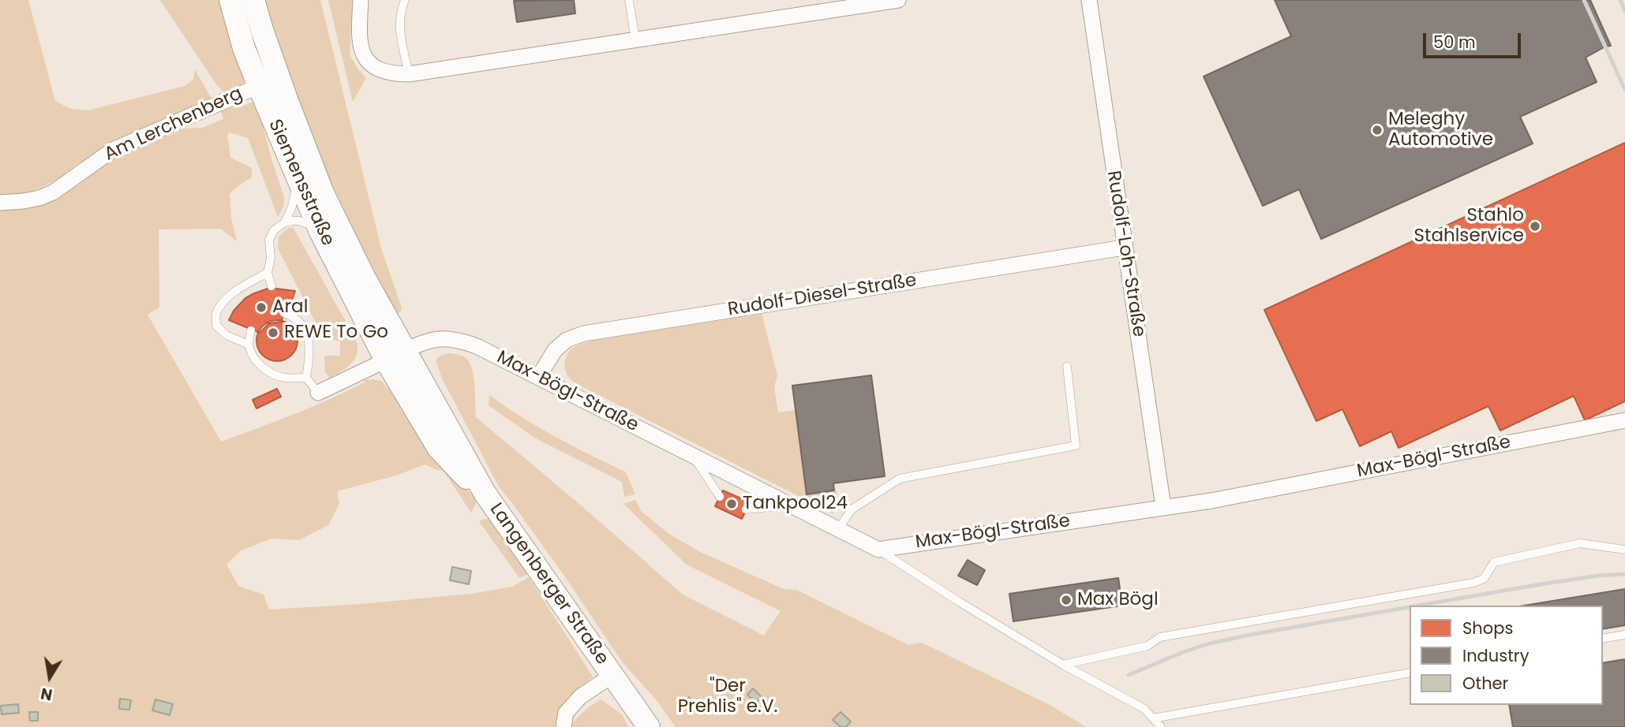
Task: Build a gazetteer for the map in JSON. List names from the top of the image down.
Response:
{
  "streets": {
    "main road": ["Siemensstraße", "Langenberger Straße"],
    "street": [
      "Am Lerchenberg",
      "Rudolf-Loh-Straße",
      "Rudolf-Diesel-Straße",
      "Max-Bögl-Straße"
    ]
  },
  "crossings": [
    ["Am Lerchenberg", "Siemensstraße"],
    ["Siemensstraße", "Max-Bögl-Straße"],
    ["Siemensstraße", "Langenberger Straße"],
    ["Rudolf-Loh-Straße", "Rudolf-Diesel-Straße"],
    ["Rudolf-Loh-Straße", "Max-Bögl-Straße"],
    ["Rudolf-Diesel-Straße", "Max-Bögl-Straße"],
    ["Max-Bögl-Straße", "Langenberger Straße"]
  ],
  "parks": ["\"Der Prehlis\" e.V."],
  "places": [
    "Meleghy Automotive",
    "Stahlo Stahlservice",
    "Aral",
    "REWE To Go",
    "Tankpool24",
    "Max Bögl"
  ],
  "legend": ["Shops", "Industry", "Other"],
  "scale_bar": "50 m",
  "north": "bottom"
}
